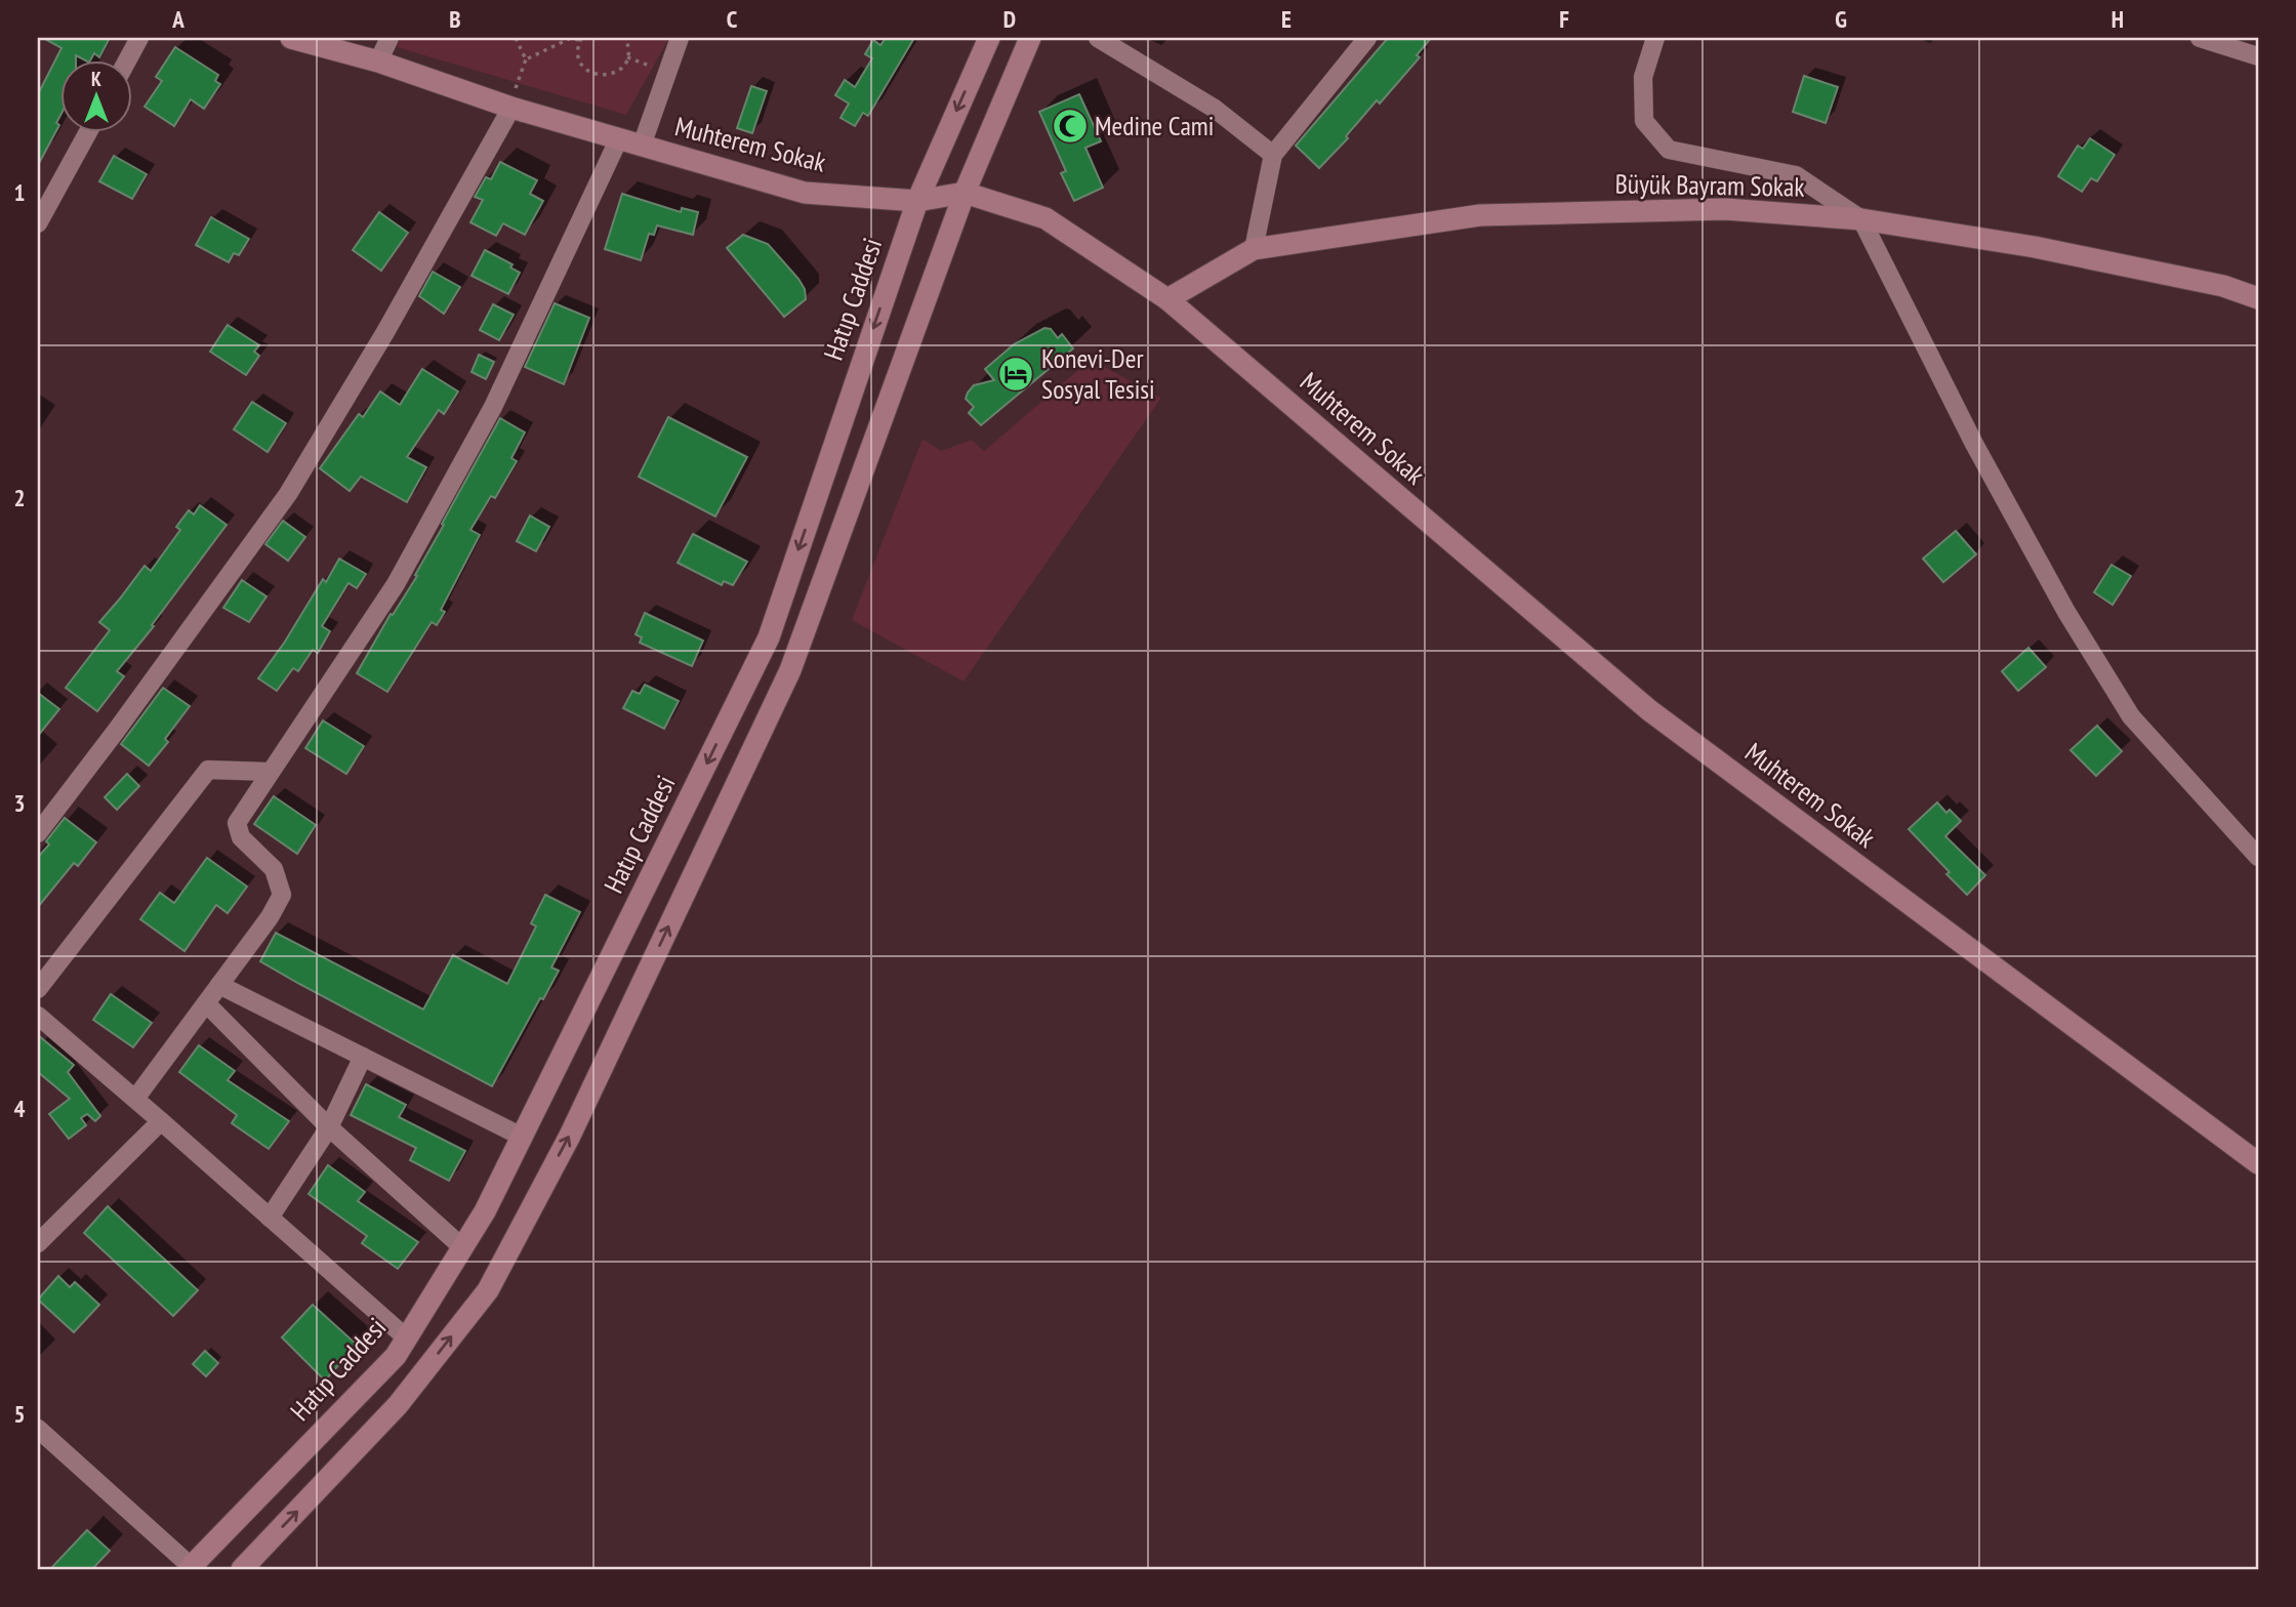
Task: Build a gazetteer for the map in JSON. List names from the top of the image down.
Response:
{
  "streets": {
    "main road": ["Muhterem Sokak", "Büyük Bayram Sokak", "Hatıp Caddesi"]
  },
  "crossings": [
    ["Muhterem Sokak", "Büyük Bayram Sokak"],
    ["Muhterem Sokak", "Hatıp Caddesi"]
  ],
  "places": {
    "mosque": ["Medine Cami"],
    "hotel": ["Konevi-Der Sosyal Tesisi"]
  },
  "north": "top",
  "grid": {
    "columns": [
      "A",
      "B",
      "C",
      "D",
      "E",
      "F",
      "G",
      "H"
    ],
    "rows": [
      "1",
      "2",
      "3",
      "4",
      "5"
    ]
  }
}
